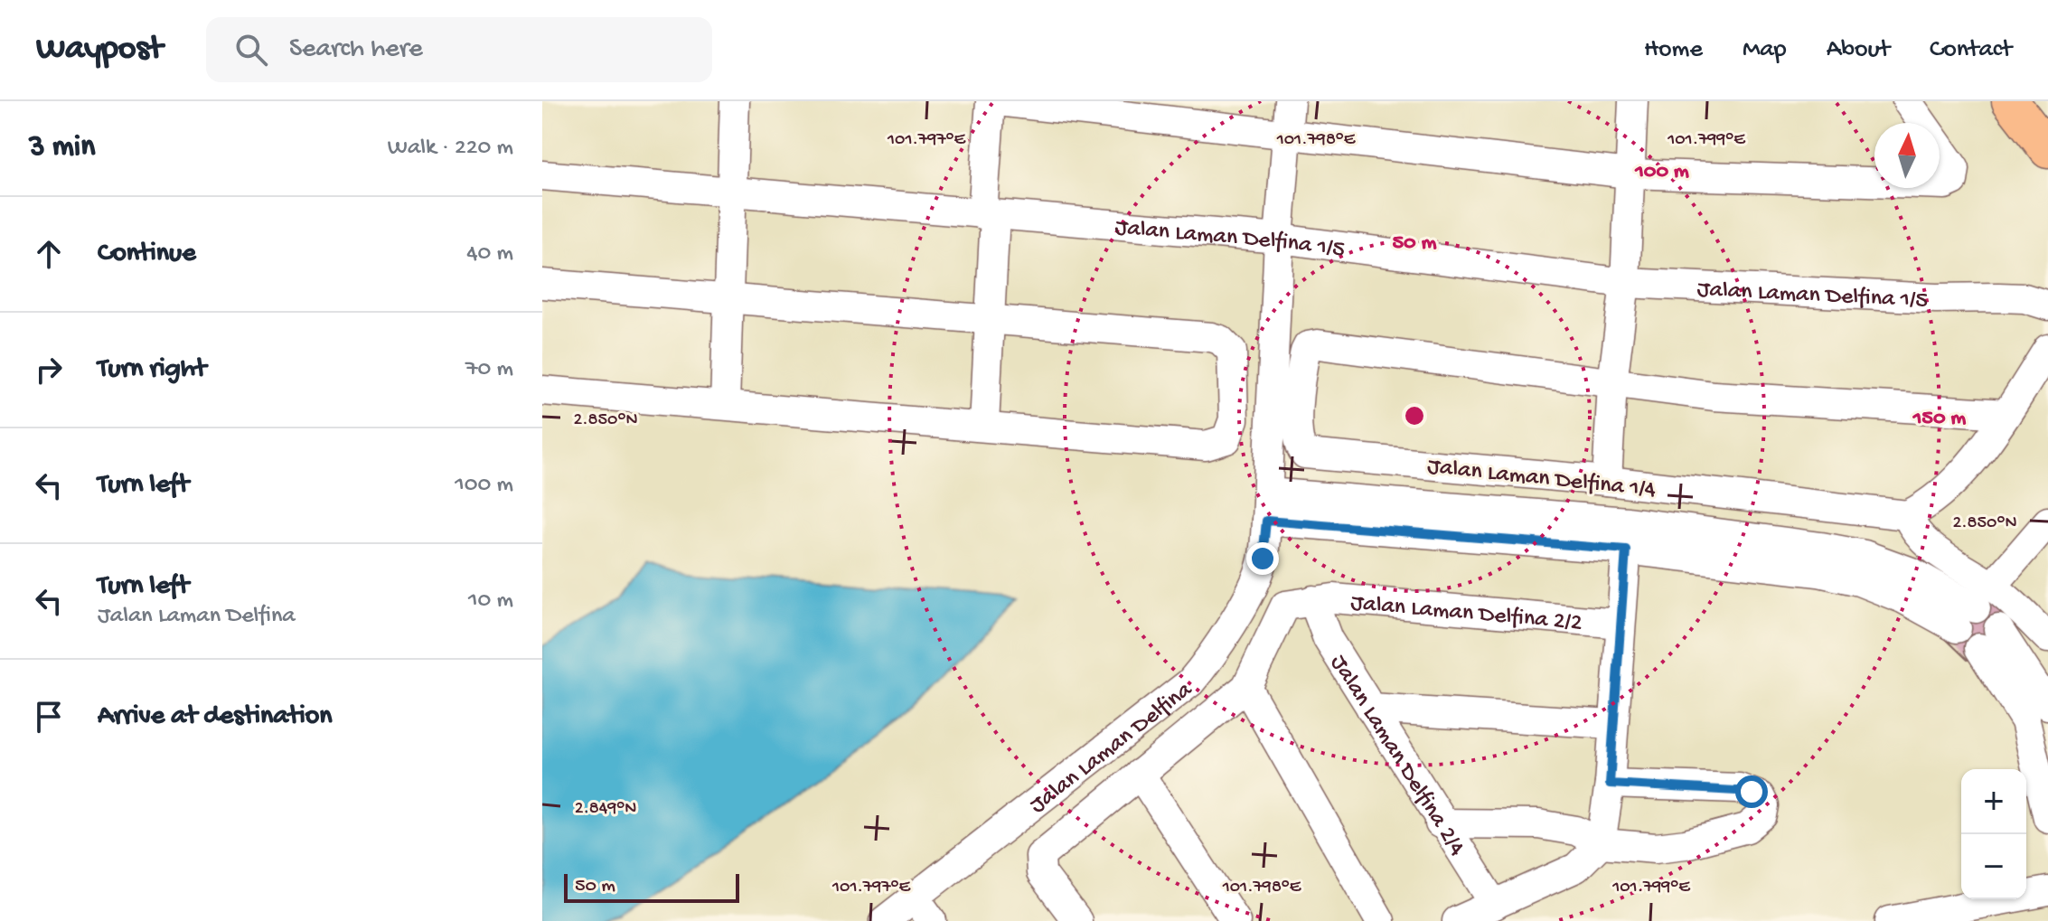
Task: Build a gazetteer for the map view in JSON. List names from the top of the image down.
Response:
{
  "streets": {
    "street": [
      "Jalan Laman Delfina 1/5",
      "Jalan Laman Delfina 1/4",
      "Jalan Laman Delfina 2/2",
      "Jalan Laman Delfina",
      "Jalan Laman Delfina 2/4"
    ]
  },
  "crossings": [
    ["Jalan Laman Delfina 1/5", "Jalan Laman Delfina"],
    ["Jalan Laman Delfina 2/2", "Jalan Laman Delfina 2/4"]
  ],
  "scale_bar": "50 m",
  "north": "top",
  "page": {
    "header": "Waypost",
    "search": "Search here",
    "nav": [
      "Home",
      "Map",
      "About",
      "Contact"
    ],
    "heading": ["3 min", "Walk · 220 m"],
    "list": [
      ["Continue", "40 m"],
      ["Turn right", "70 m"],
      ["Turn left", "100 m"],
      ["Turn left", "Jalan Laman Delfina", "10 m"],
      "Arrive at destination"
    ],
    "map_buttons": ["+", "−"],
    "scale": "50 m"
  },
  "coordinates": [
    "101.797°E",
    "101.798°E",
    "101.799°E",
    "2.850°N",
    "2.849°N"
  ],
  "rings": ["100 m", "50 m", "150 m"]
}
